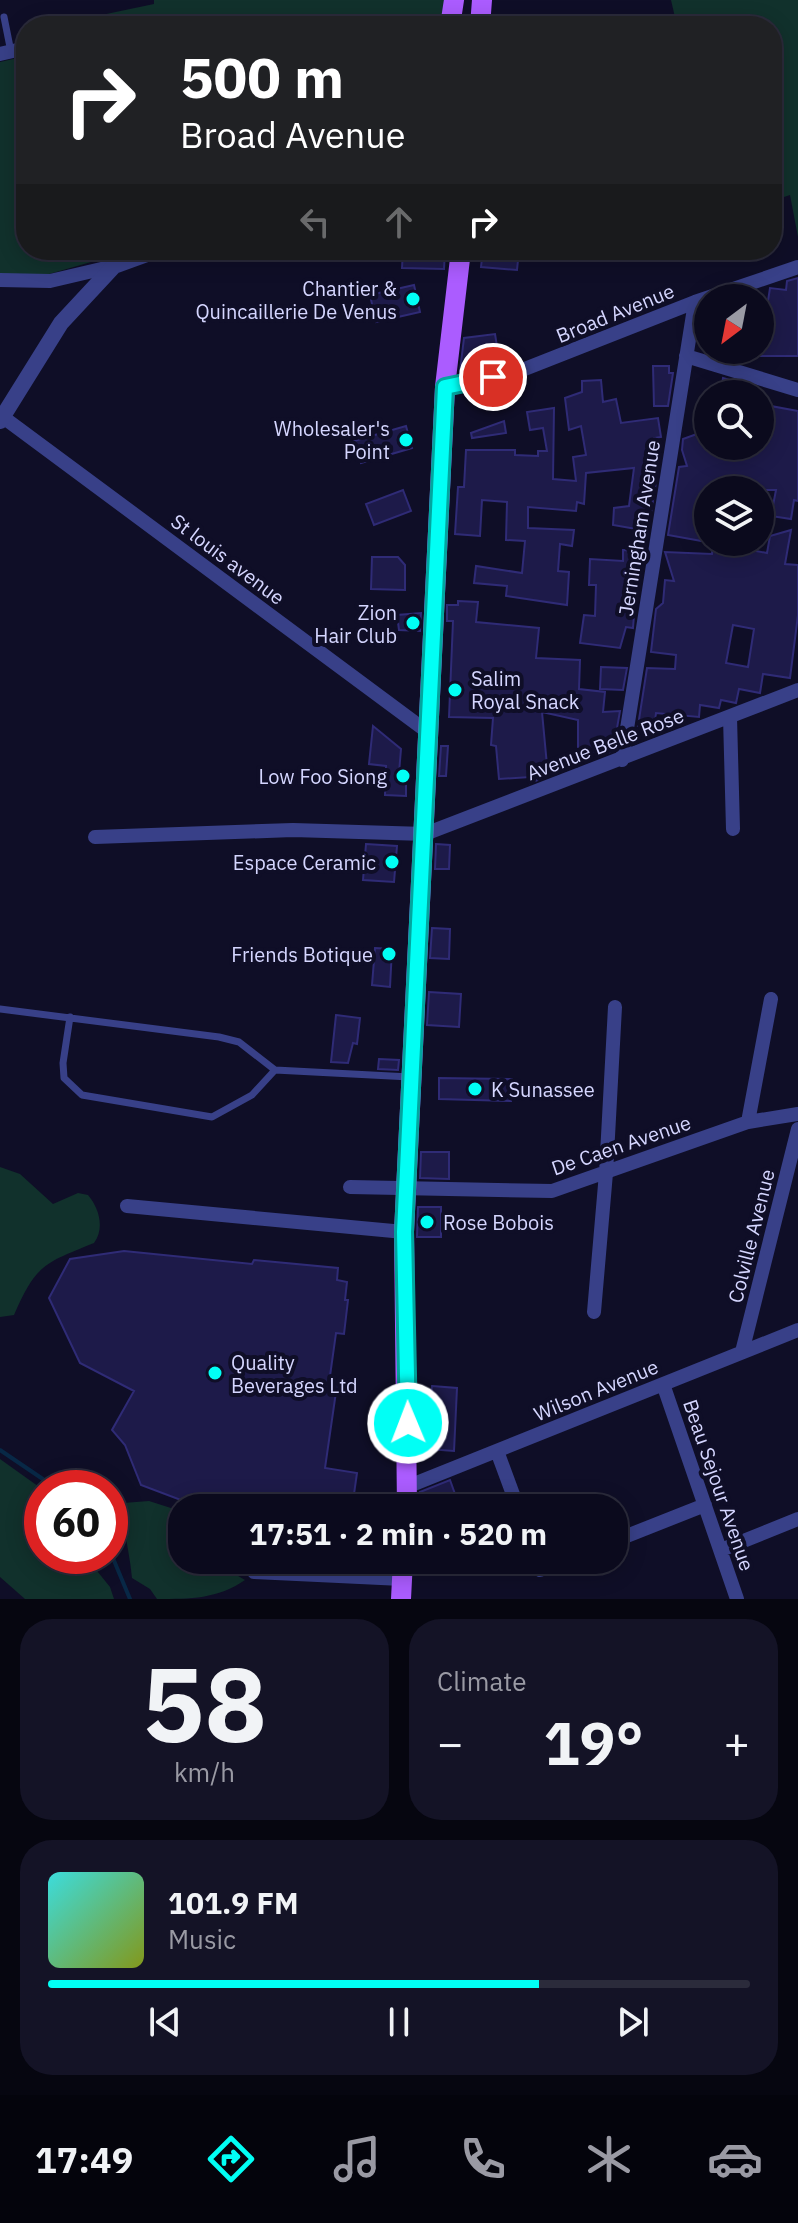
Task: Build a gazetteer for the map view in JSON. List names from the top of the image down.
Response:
{
  "streets": {
    "street": [
      "Broad Avenue",
      "Jerningham Avenue",
      "St louis avenue",
      "Avenue Belle Rose",
      "De Caen Avenue",
      "Colville Avenue",
      "Wilson Avenue",
      "Beau Sejour Avenue"
    ]
  },
  "crossings": [
    ["Jerningham Avenue", "Avenue Belle Rose"],
    ["Colville Avenue", "Wilson Avenue"],
    ["Wilson Avenue", "Beau Sejour Avenue"]
  ],
  "places": [
    "Chantier & Quincaillerie De Venus",
    "Wholesaler's Point",
    "Zion Hair Club",
    "Salim Royal Snack",
    "Low Foo Siong",
    "Espace Ceramic",
    "Friends Botique",
    "K Sunassee",
    "Rose Bobois",
    "Quality Beverages Ltd"
  ],
  "north": "bottom left",
  "page": {
    "turn": ["500 m", "Broad Avenue"],
    "limit": "60",
    "trip": "17:51 · 2 min · 520 m",
    "tile": [
      ["58", "km/h"],
      "Climate"
    ],
    "heat": ["−", "19°", "+"],
    "song": ["101.9 FM", "Music"],
    "tabs": "17:49"
  }
}
